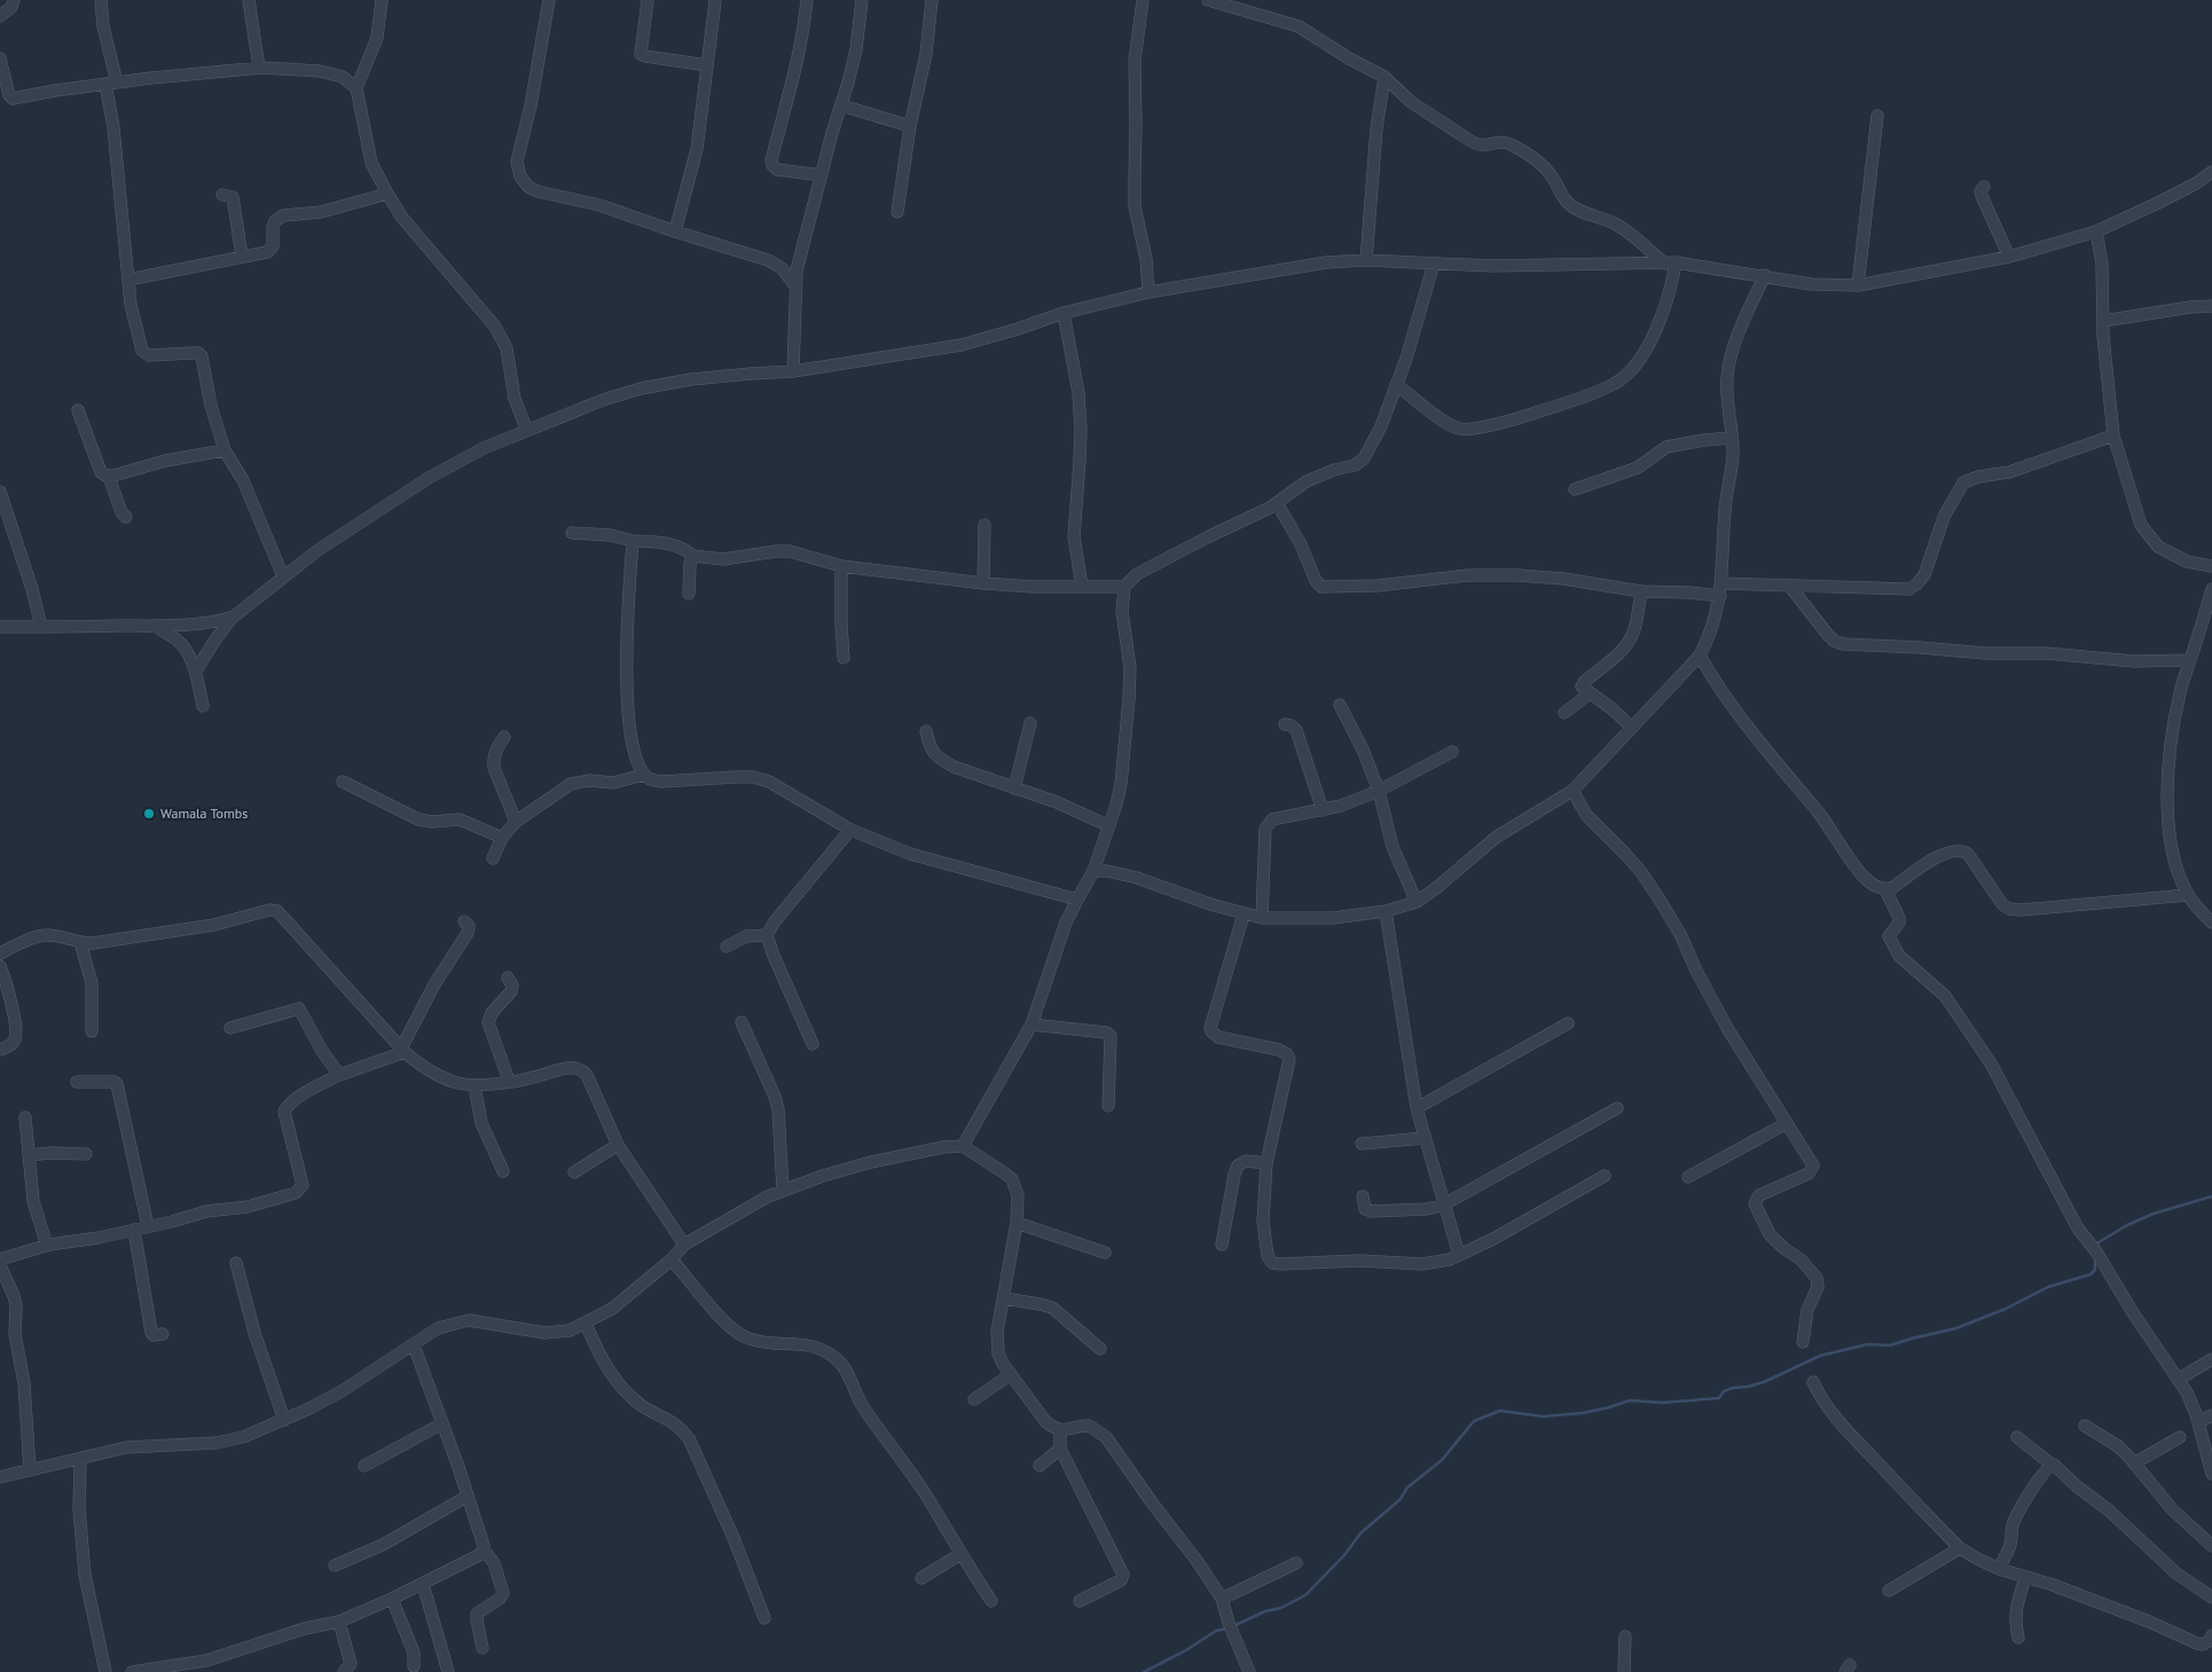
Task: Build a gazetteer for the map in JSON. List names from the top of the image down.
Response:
{
  "places": ["Wamala Tombs"]
}
